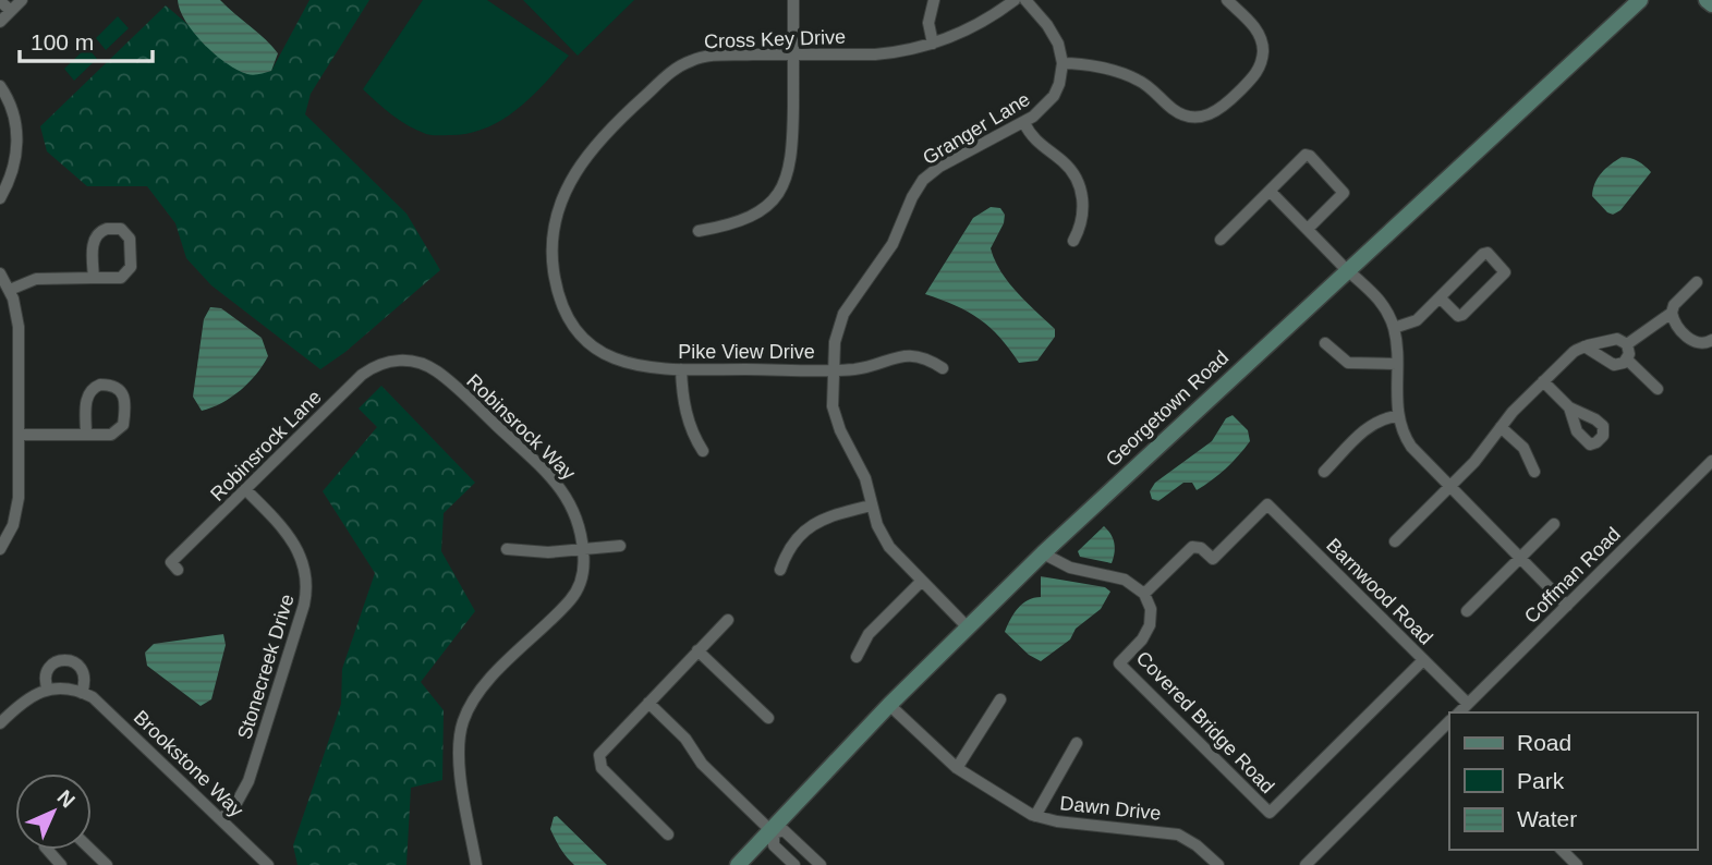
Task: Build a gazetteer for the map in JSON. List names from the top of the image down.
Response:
{
  "streets": {
    "main road": ["Georgetown Road"],
    "street": [
      "Cross Key Drive",
      "Granger Lane",
      "Pike View Drive",
      "Robinsrock Way",
      "Robinsrock Lane",
      "Coffman Road",
      "Barnwood Road",
      "Stonecreek Drive",
      "Covered Bridge Road",
      "Brookstone Way",
      "Dawn Drive"
    ]
  },
  "crossings": [
    ["Cross Key Drive", "Pike View Drive"],
    ["Granger Lane", "Pike View Drive"],
    ["Pike View Drive", "Georgetown Road"],
    ["Georgetown Road", "Dawn Drive"],
    ["Robinsrock Way", "Robinsrock Lane"],
    ["Robinsrock Lane", "Stonecreek Drive"],
    ["Coffman Road", "Barnwood Road"],
    ["Barnwood Road", "Covered Bridge Road"],
    ["Stonecreek Drive", "Brookstone Way"]
  ],
  "legend": ["Road", "Park", "Water"],
  "scale_bar": "100 m",
  "north": "top right"
}
